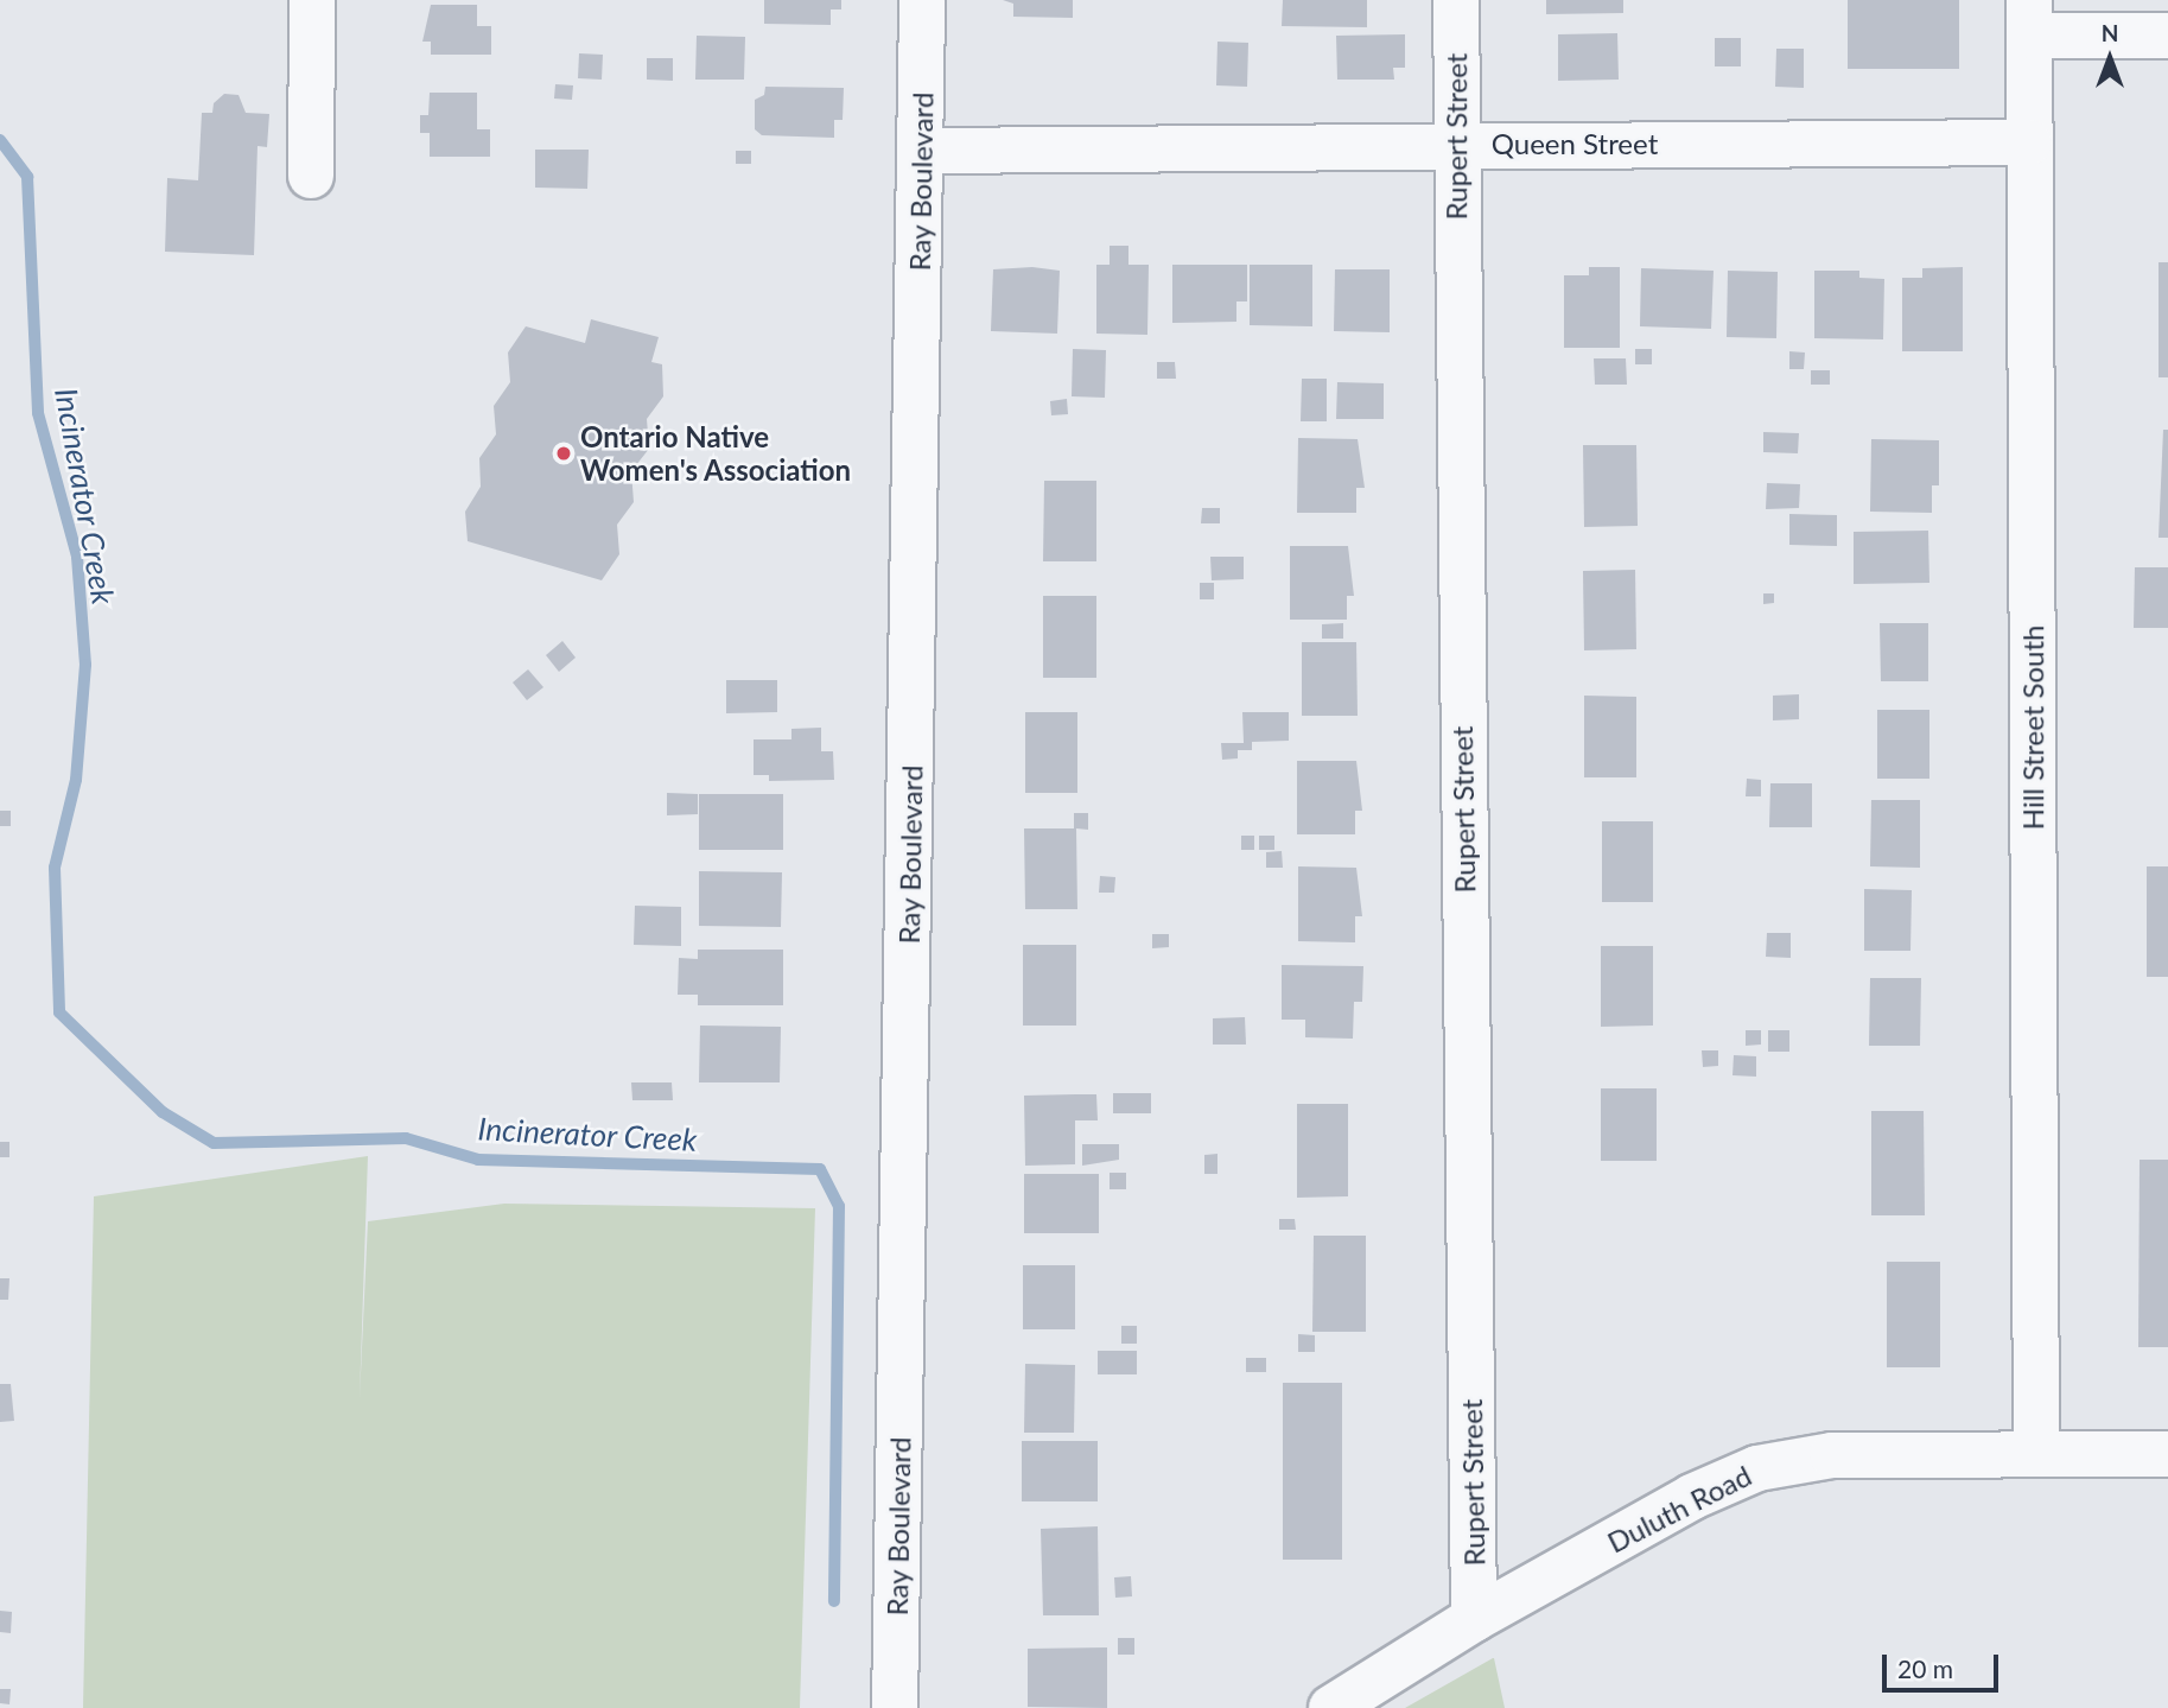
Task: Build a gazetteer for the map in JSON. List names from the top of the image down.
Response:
{
  "streets": {
    "street": [
      "Rupert Street",
      "Queen Street",
      "Ray Boulevard",
      "Hill Street South",
      "Duluth Road"
    ]
  },
  "crossings": [
    ["Rupert Street", "Queen Street"],
    ["Rupert Street", "Duluth Road"],
    ["Queen Street", "Ray Boulevard"],
    ["Queen Street", "Hill Street South"],
    ["Hill Street South", "Duluth Road"]
  ],
  "water": ["Incinerator Creek"],
  "places": ["Ontario Native Women's Association"],
  "scale_bar": "20 m",
  "north": "top"
}
